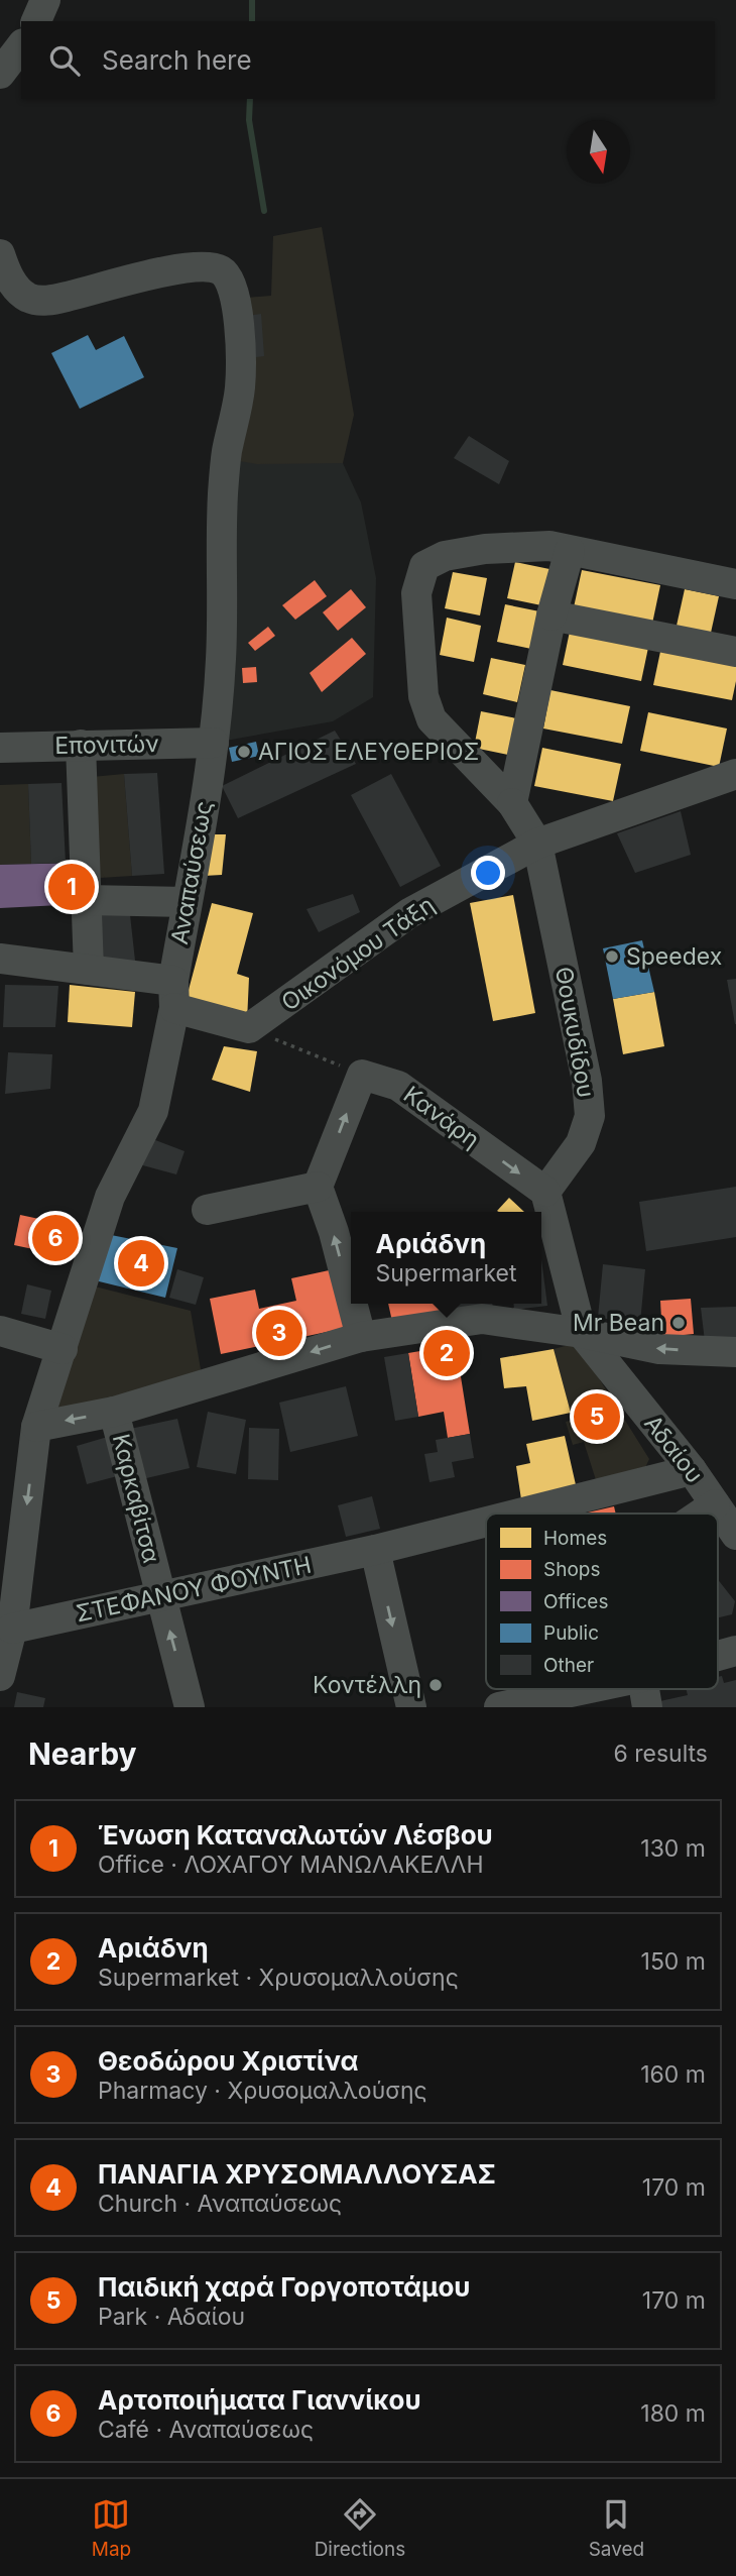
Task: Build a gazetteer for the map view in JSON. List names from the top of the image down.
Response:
{
  "streets": {
    "street": [
      "Επονιτών",
      "Αναπαύσεως",
      "Οικονόμου Τάξη",
      "Θουκυδίδου",
      "Κανάρη",
      "Αδαίου",
      "Καρκαβίτσα",
      "ΣΤΕΦΑΝΟΥ ΦΟΥΝΤΗ"
    ]
  },
  "crossings": [
    ["Επονιτών", "Αναπαύσεως"],
    ["Αναπαύσεως", "ΣΤΕΦΑΝΟΥ ΦΟΥΝΤΗ"],
    ["Οικονόμου Τάξη", "Θουκυδίδου"],
    ["Θουκυδίδου", "Κανάρη"],
    ["Αδαίου", "ΣΤΕΦΑΝΟΥ ΦΟΥΝΤΗ"],
    ["Καρκαβίτσα", "ΣΤΕΦΑΝΟΥ ΦΟΥΝΤΗ"]
  ],
  "one_way": ["Κανάρη"],
  "places": [
    "ΑΓΙΟΣ ΕΛΕΥΘΕΡΙΟΣ",
    "Speedex",
    "Mr Bean",
    "Κοντέλλη"
  ],
  "legend": [
    "Homes",
    "Shops",
    "Offices",
    "Public",
    "Other"
  ],
  "north": "bottom",
  "page": {
    "search": "Search here",
    "pins": [
      "1",
      "6",
      "4",
      "3",
      "2",
      "5"
    ],
    "popup": ["Αριάδνη", "Supermarket"],
    "heading": ["Nearby", "6 results"],
    "list": [
      {
        "mark": "1",
        "name": "Ένωση Καταναλωτών Λέσβου",
        "note": "Office · ΛΟΧΑΓΟΥ ΜΑΝΩΛΑΚΕΛΛΗ",
        "value": "130 m"
      },
      {
        "mark": "2",
        "name": "Αριάδνη",
        "note": "Supermarket · Χρυσομαλλούσης",
        "value": "150 m"
      },
      {
        "mark": "3",
        "name": "Θεοδώρου Χριστίνα",
        "note": "Pharmacy · Χρυσομαλλούσης",
        "value": "160 m"
      },
      {
        "mark": "4",
        "name": "ΠΑΝΑΓΙΑ ΧΡΥΣΟΜΑΛΛΟΥΣΑΣ",
        "note": "Church · Αναπαύσεως",
        "value": "170 m"
      },
      {
        "mark": "5",
        "name": "Παιδική χαρά Γοργοποτάμου",
        "note": "Park · Αδαίου",
        "value": "170 m"
      },
      {
        "mark": "6",
        "name": "Αρτοποιήματα Γιαννίκου",
        "note": "Café · Αναπαύσεως",
        "value": "180 m"
      }
    ],
    "nav": ["Map", "Directions", "Saved"]
  }
}
